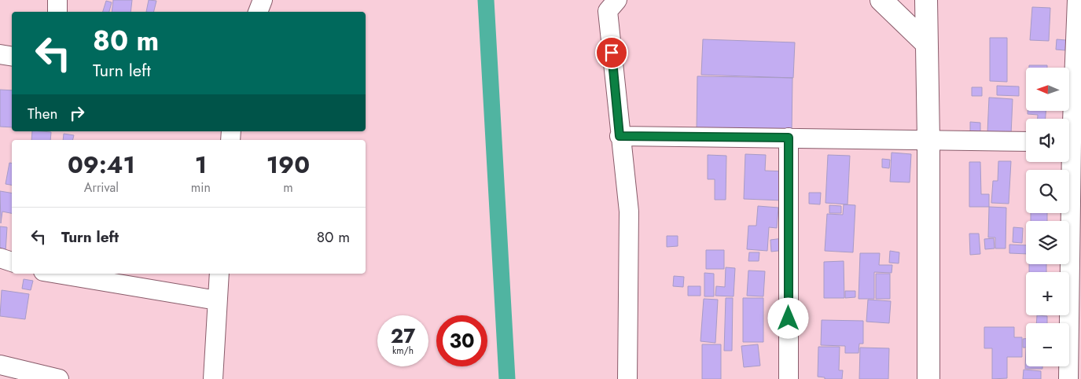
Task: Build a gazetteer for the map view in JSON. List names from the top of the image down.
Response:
{
  "north": "left",
  "page": {
    "turn": ["80 m", "Turn left"],
    "map_buttons": ["+", "−"],
    "then": "Then",
    "eta": [
      "09:41",
      "Arrival",
      "1",
      "min",
      "190",
      "m"
    ],
    "list": [
      {
        "name": "Turn left",
        "value": "80 m"
      }
    ],
    "speed": "27 km/h",
    "limit": "30"
  }
}
